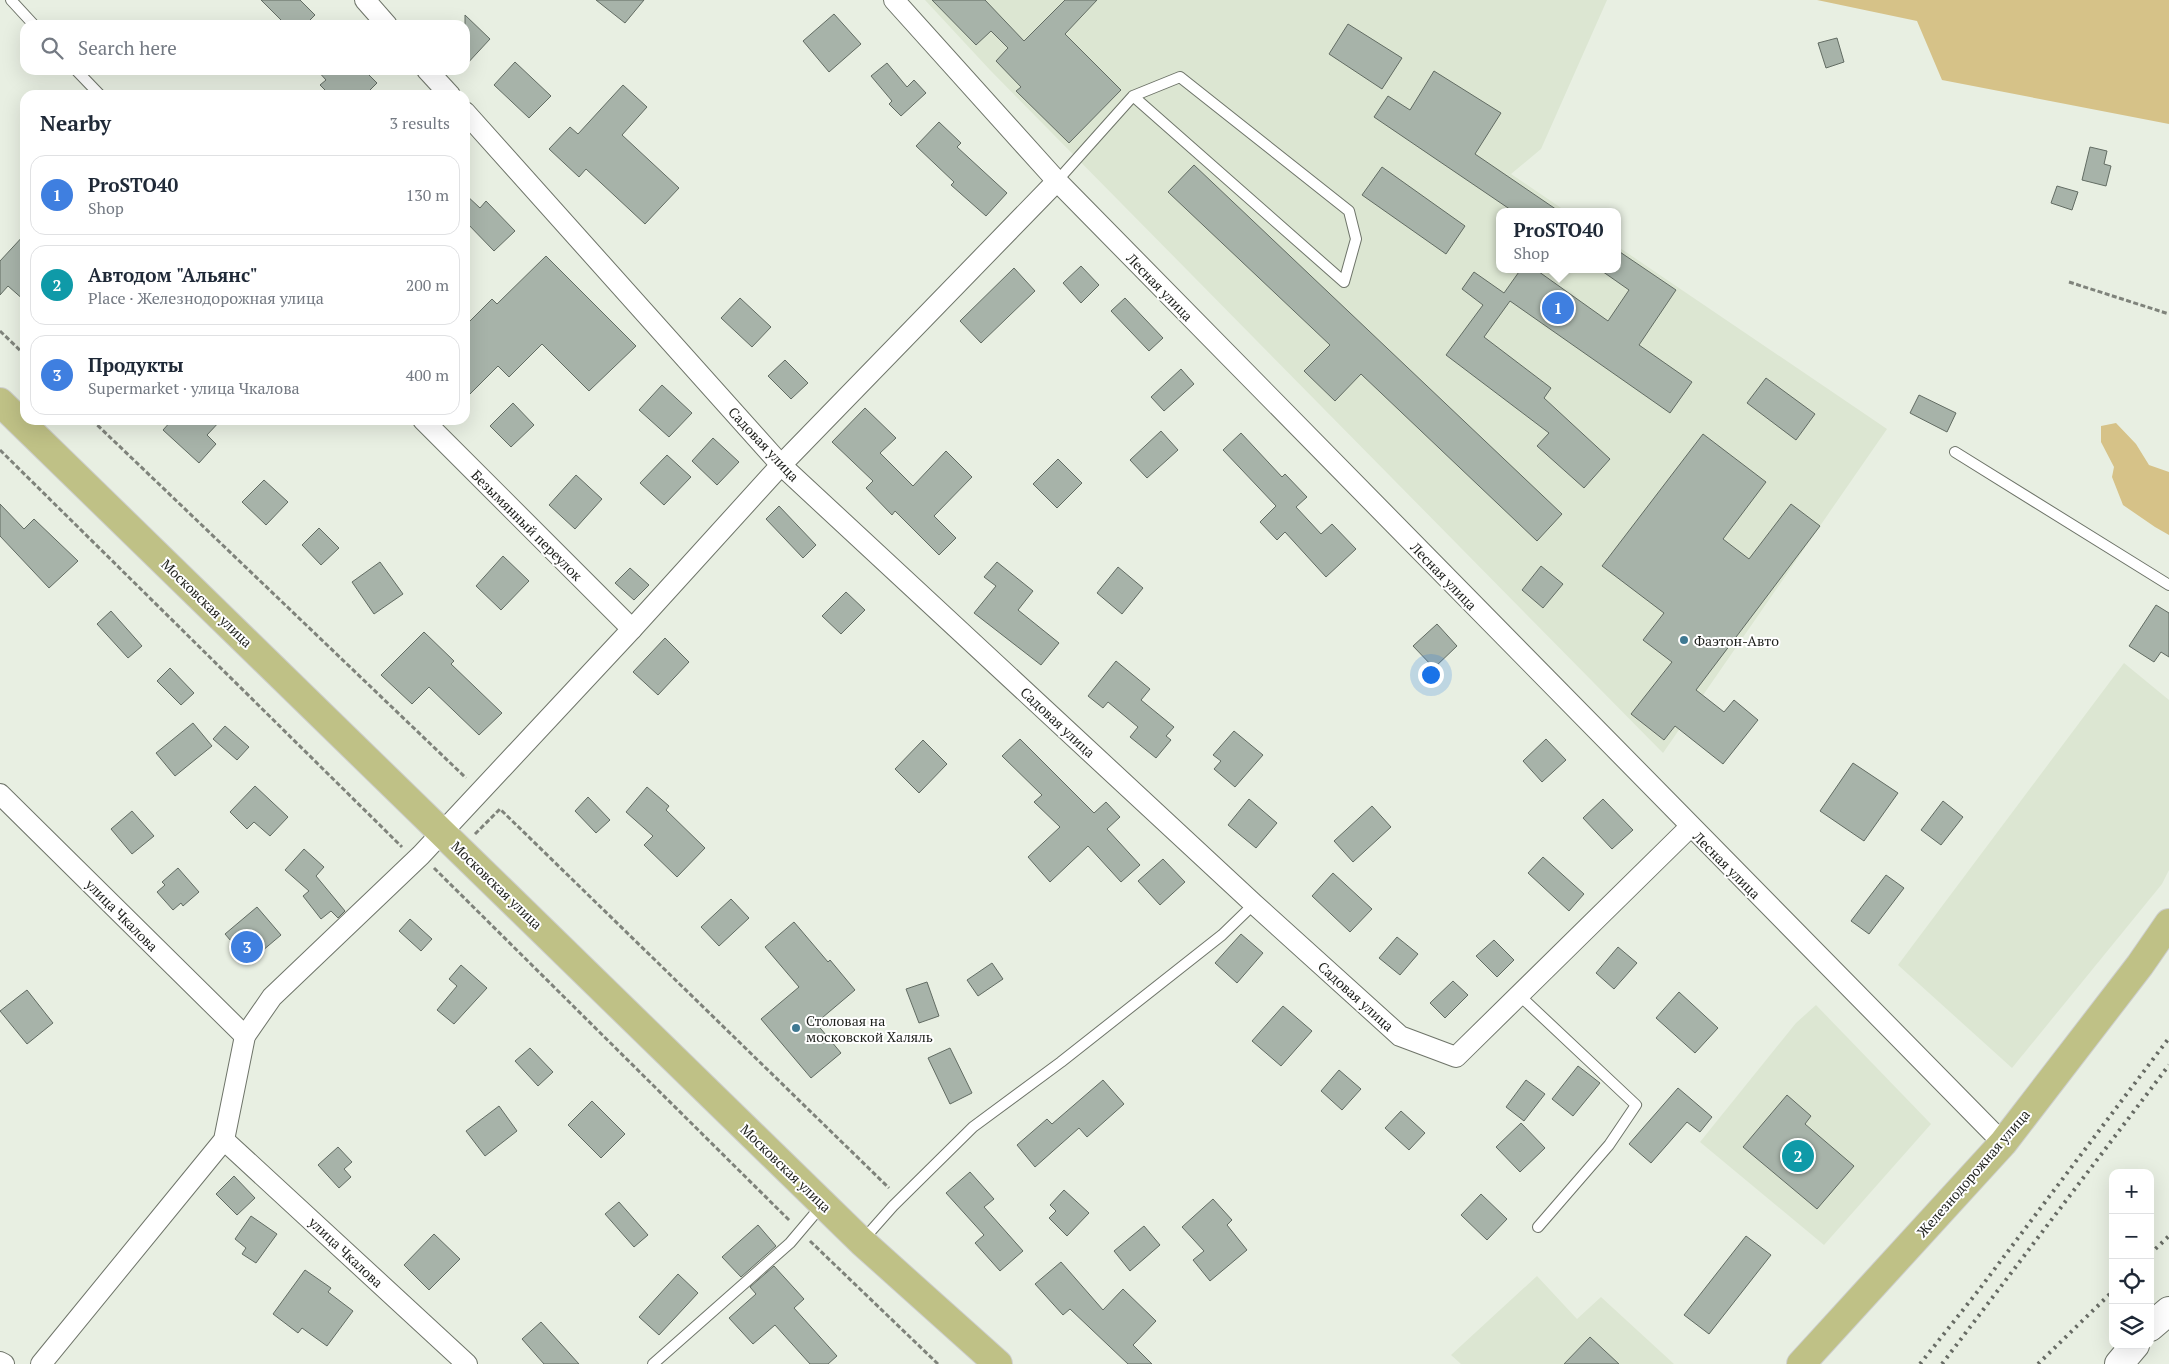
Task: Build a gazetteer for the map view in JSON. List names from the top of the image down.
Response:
{
  "streets": {
    "main road": ["Московская улица", "Железнодорожная улица"],
    "street": [
      "Лесная улица",
      "Садовая улица",
      "Безымянный переулок",
      "улица Чкалова"
    ]
  },
  "crossings": [
    ["Лесная улица", "Садовая улица"],
    ["Лесная улица", "Железнодорожная улица"]
  ],
  "places": ["Фаэтон-Авто", "Столовая на московской Халяль"],
  "page": {
    "search": "Search here",
    "heading": ["Nearby", "3 results"],
    "list": [
      {
        "mark": "1",
        "name": "ProSTO40",
        "note": "Shop",
        "value": "130 m"
      },
      {
        "mark": "2",
        "name": "Автодом \"Альянс\"",
        "note": "Place · Железнодорожная улица",
        "value": "200 m"
      },
      {
        "mark": "3",
        "name": "Продукты",
        "note": "Supermarket · улица Чкалова",
        "value": "400 m"
      }
    ],
    "popup": ["ProSTO40", "Shop"],
    "pins": ["1", "3", "2"],
    "map_buttons": ["+", "−"]
  }
}
